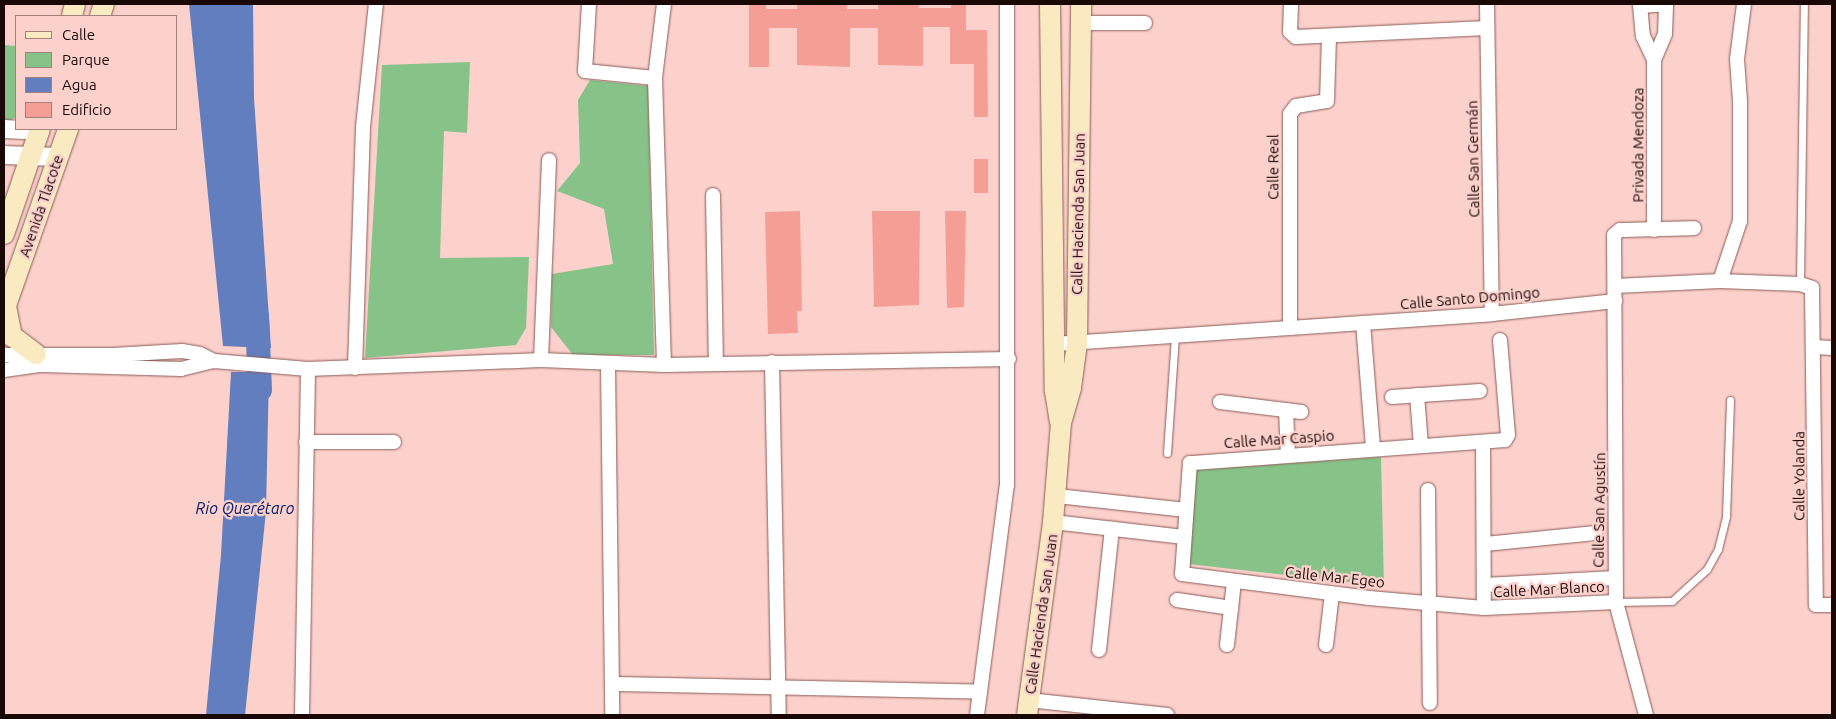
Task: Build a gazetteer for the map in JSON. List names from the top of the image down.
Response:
{
  "streets": {
    "main road": ["Avenida Tlacote", "Calle Hacienda San Juan"],
    "street": [
      "Privada Mendoza",
      "Calle San Germán",
      "Calle Real",
      "Calle Santo Domingo",
      "Calle Mar Caspio",
      "Calle Yolanda",
      "Calle San Agustín",
      "Calle Mar Egeo",
      "Calle Mar Blanco"
    ]
  },
  "crossings": [
    ["Calle San Germán", "Calle Santo Domingo"],
    ["Calle Real", "Calle Santo Domingo"],
    ["Calle Hacienda San Juan", "Calle Santo Domingo"],
    ["Calle Santo Domingo", "Calle San Agustín"],
    ["Calle Mar Caspio", "Calle Mar Egeo"],
    ["Calle San Agustín", "Calle Mar Blanco"],
    ["Calle Mar Egeo", "Calle Mar Blanco"]
  ],
  "water": ["Rio Querétaro"],
  "legend": [
    "Calle",
    "Parque",
    "Agua",
    "Edificio"
  ]
}
